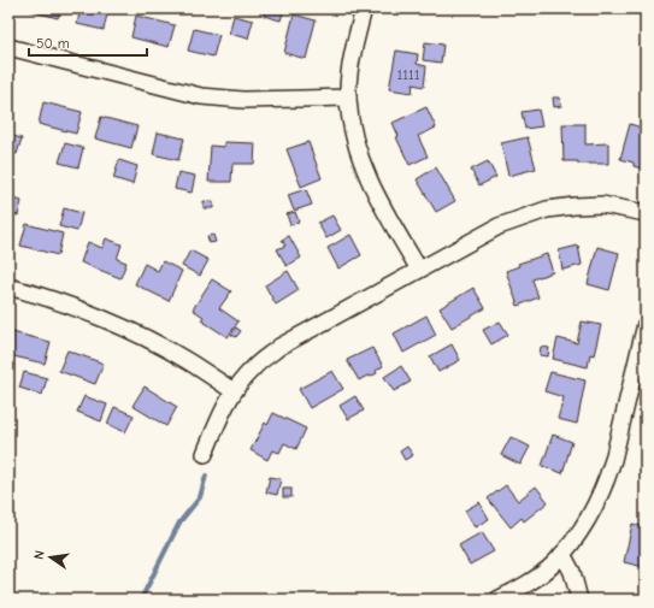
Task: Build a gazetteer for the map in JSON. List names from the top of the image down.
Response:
{
  "house_numbers": ["1111"],
  "scale_bar": "50 m",
  "north": "left"
}
